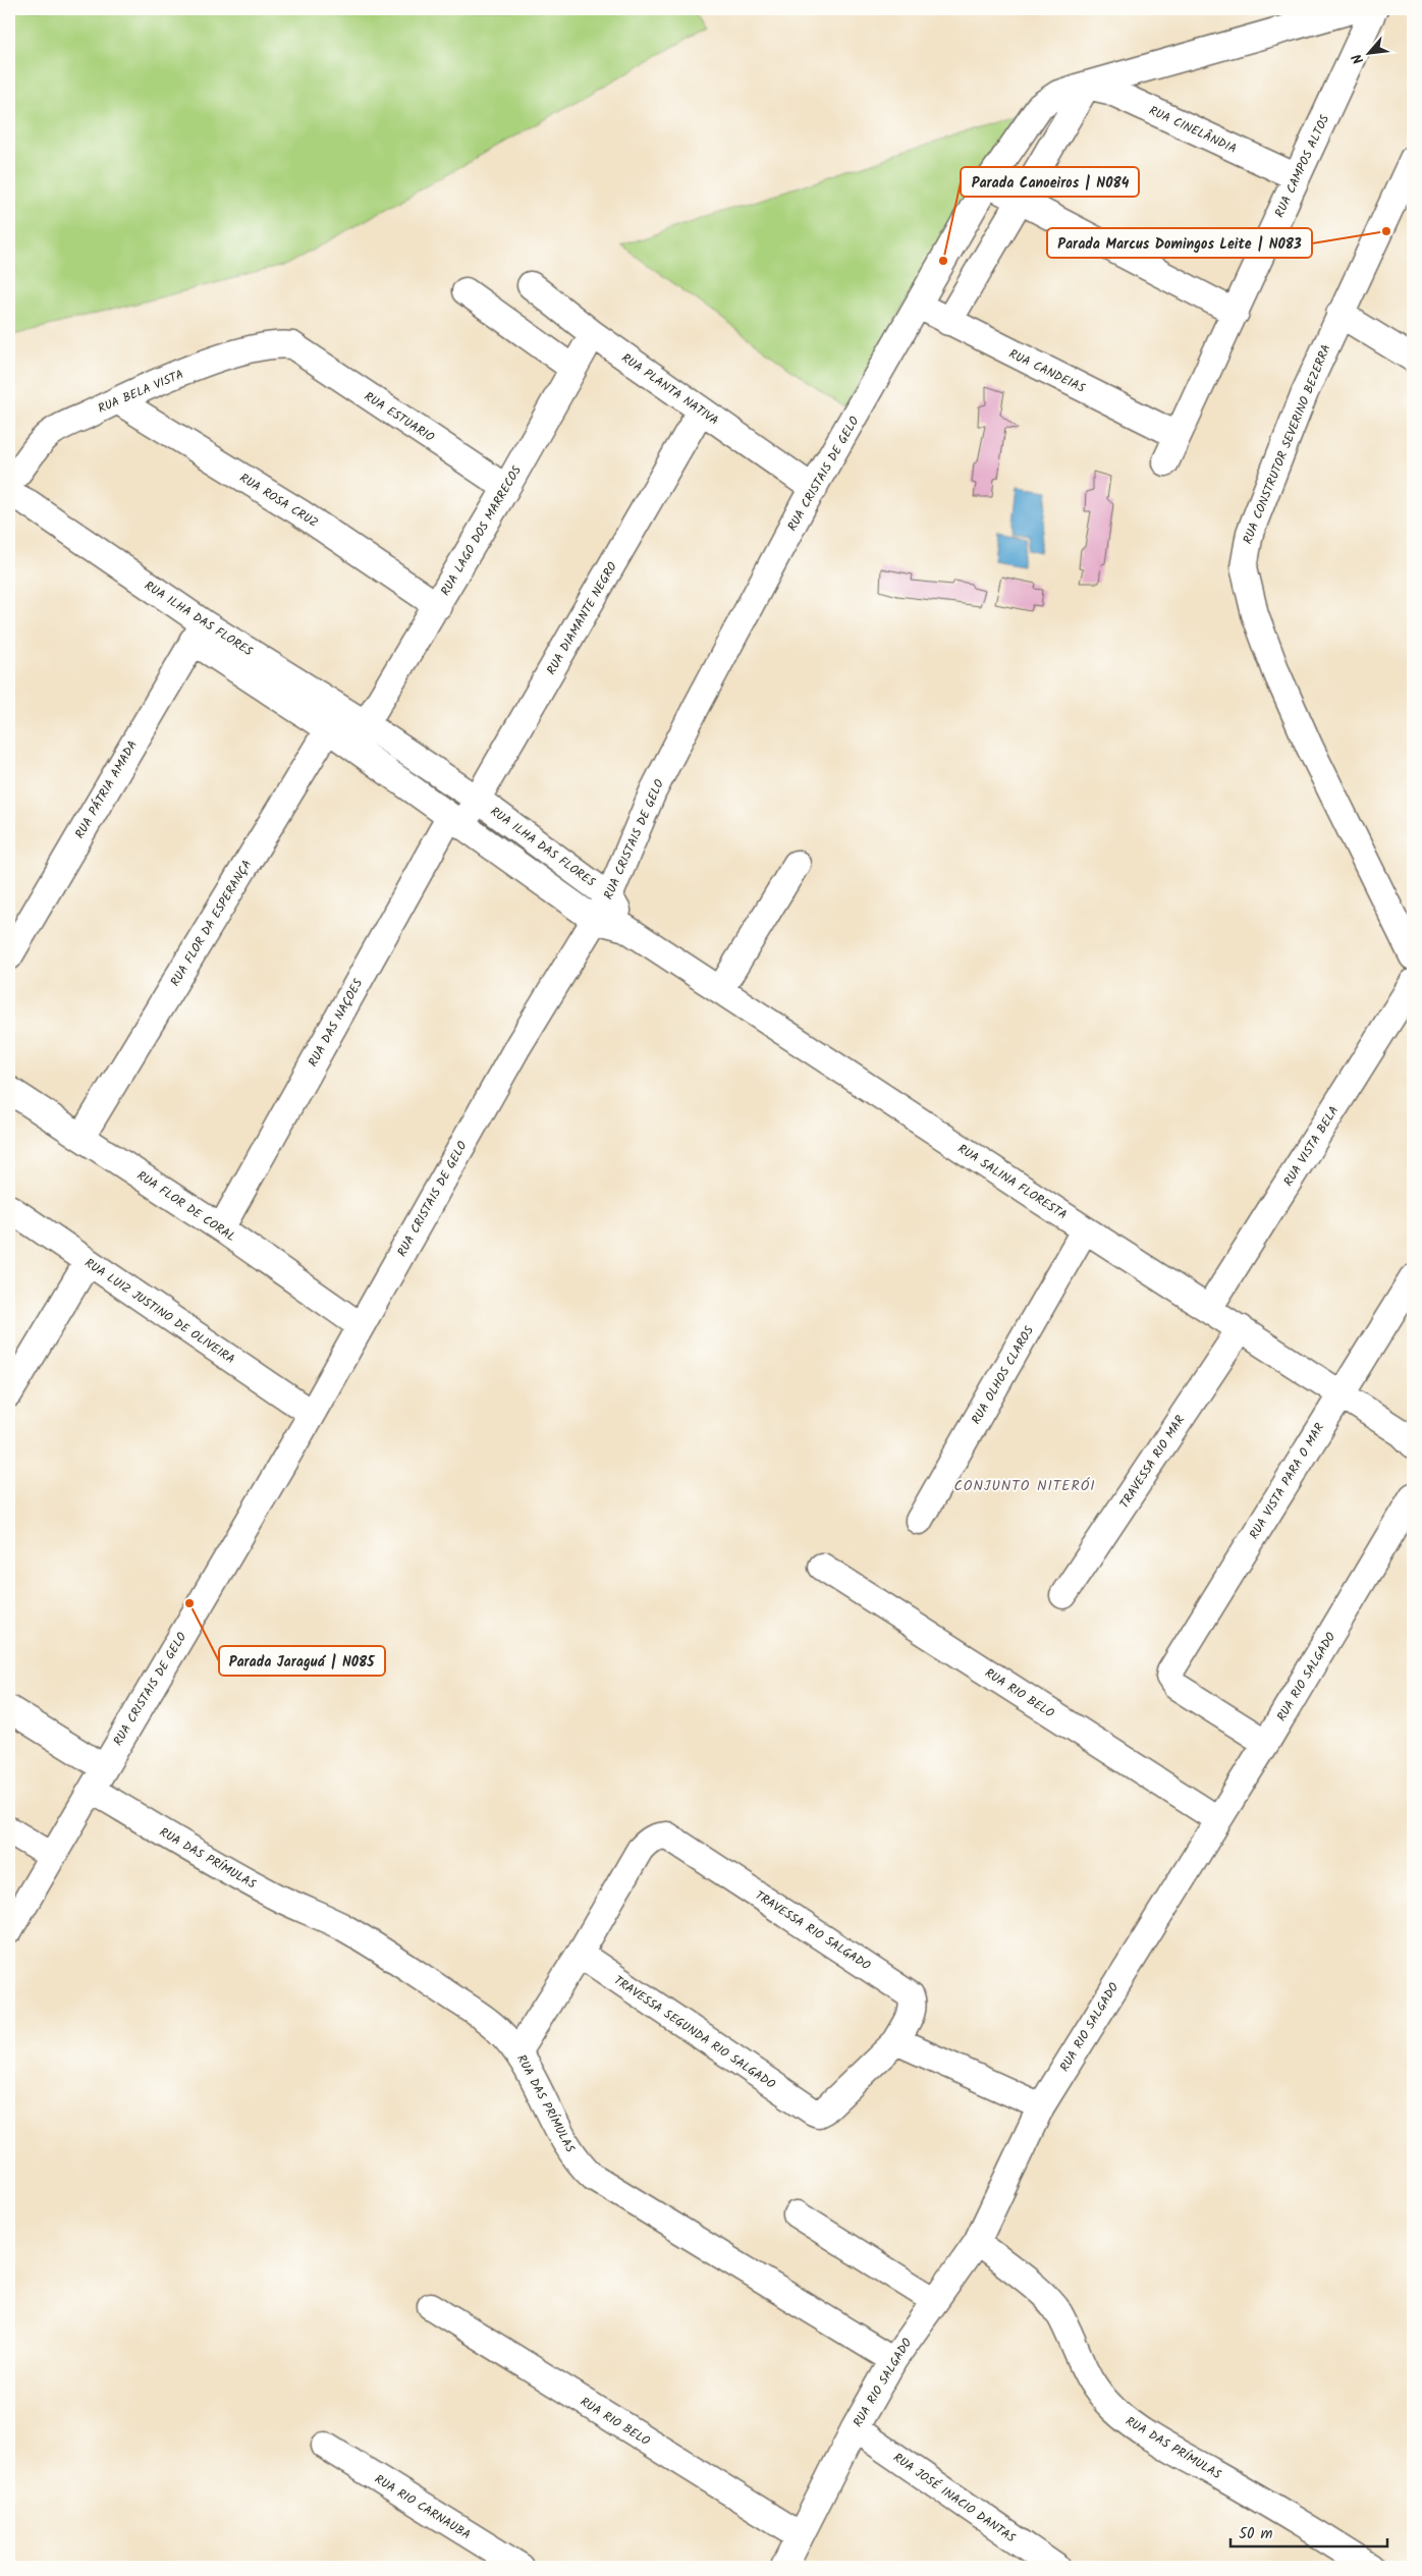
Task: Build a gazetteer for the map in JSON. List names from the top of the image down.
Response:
{
  "streets": {
    "street": [
      "RUA CINELÂNDIA",
      "RUA CAMPOS ALTOS",
      "RUA CANDEIAS",
      "RUA PLANTA NATIVA",
      "RUA BELA VISTA",
      "RUA ESTUARIO",
      "RUA CONSTRUTOR SEVERINO BEZERRA",
      "RUA CRISTAIS DE GELO",
      "RUA ROSA CRUZ",
      "RUA LAGO DOS MARRECOS",
      "RUA ILHA DAS FLORES",
      "RUA DIAMANTE NEGRO",
      "RUA PÁTRIA AMADA",
      "RUA FLOR DA ESPERANÇA",
      "RUA DAS NAÇOES",
      "RUA VISTA BELA",
      "RUA SALINA FLORESTA",
      "RUA FLOR DE CORAL",
      "RUA LUIZ JUSTINO DE OLIVEIRA",
      "RUA OLHOS CLAROS",
      "TRAVESSA RIO MAR",
      "RUA VISTA PARA O MAR",
      "RUA RIO SALGADO",
      "RUA RIO BELO",
      "RUA DAS PRÍMULAS",
      "TRAVESSA RIO SALGADO",
      "TRAVESSA SEGUNDA RIO SALGADO",
      "RUA JOSÉ INACIO DANTAS",
      "RUA RIO CARNAUBA"
    ]
  },
  "crossings": [
    ["RUA CINELÂNDIA", "RUA CAMPOS ALTOS"],
    ["RUA CINELÂNDIA", "RUA CRISTAIS DE GELO"],
    ["RUA CAMPOS ALTOS", "RUA CANDEIAS"],
    ["RUA CANDEIAS", "RUA CRISTAIS DE GELO"],
    ["RUA PLANTA NATIVA", "RUA CRISTAIS DE GELO"],
    ["RUA PLANTA NATIVA", "RUA LAGO DOS MARRECOS"],
    ["RUA PLANTA NATIVA", "RUA DIAMANTE NEGRO"],
    ["RUA BELA VISTA", "RUA ESTUARIO"],
    ["RUA BELA VISTA", "RUA ROSA CRUZ"],
    ["RUA ESTUARIO", "RUA LAGO DOS MARRECOS"],
    ["RUA CRISTAIS DE GELO", "RUA ILHA DAS FLORES"],
    ["RUA CRISTAIS DE GELO", "RUA FLOR DE CORAL"],
    ["RUA CRISTAIS DE GELO", "RUA LUIZ JUSTINO DE OLIVEIRA"],
    ["RUA CRISTAIS DE GELO", "RUA DAS PRÍMULAS"],
    ["RUA ROSA CRUZ", "RUA LAGO DOS MARRECOS"],
    ["RUA LAGO DOS MARRECOS", "RUA ILHA DAS FLORES"],
    ["RUA ILHA DAS FLORES", "RUA DIAMANTE NEGRO"],
    ["RUA ILHA DAS FLORES", "RUA PÁTRIA AMADA"],
    ["RUA ILHA DAS FLORES", "RUA FLOR DA ESPERANÇA"],
    ["RUA ILHA DAS FLORES", "RUA DAS NAÇOES"],
    ["RUA ILHA DAS FLORES", "RUA SALINA FLORESTA"],
    ["RUA DIAMANTE NEGRO", "RUA DAS NAÇOES"],
    ["RUA FLOR DA ESPERANÇA", "RUA FLOR DE CORAL"],
    ["RUA DAS NAÇOES", "RUA FLOR DE CORAL"],
    ["RUA VISTA BELA", "RUA SALINA FLORESTA"],
    ["RUA SALINA FLORESTA", "RUA OLHOS CLAROS"],
    ["RUA SALINA FLORESTA", "TRAVESSA RIO MAR"],
    ["RUA SALINA FLORESTA", "RUA VISTA PARA O MAR"],
    ["RUA VISTA PARA O MAR", "RUA RIO SALGADO"],
    ["RUA RIO SALGADO", "RUA RIO BELO"],
    ["RUA RIO SALGADO", "RUA DAS PRÍMULAS"],
    ["RUA RIO SALGADO", "RUA JOSÉ INACIO DANTAS"],
    ["TRAVESSA RIO SALGADO", "TRAVESSA SEGUNDA RIO SALGADO"]
  ],
  "districts": ["CONJUNTO NITERÓI"],
  "places": ["Parada Marcus Domingos Leite | N083", "Parada Canoeiros | N084", "Parada Jaraguá | N085"],
  "scale_bar": "50 m",
  "north": "bottom left"
}
